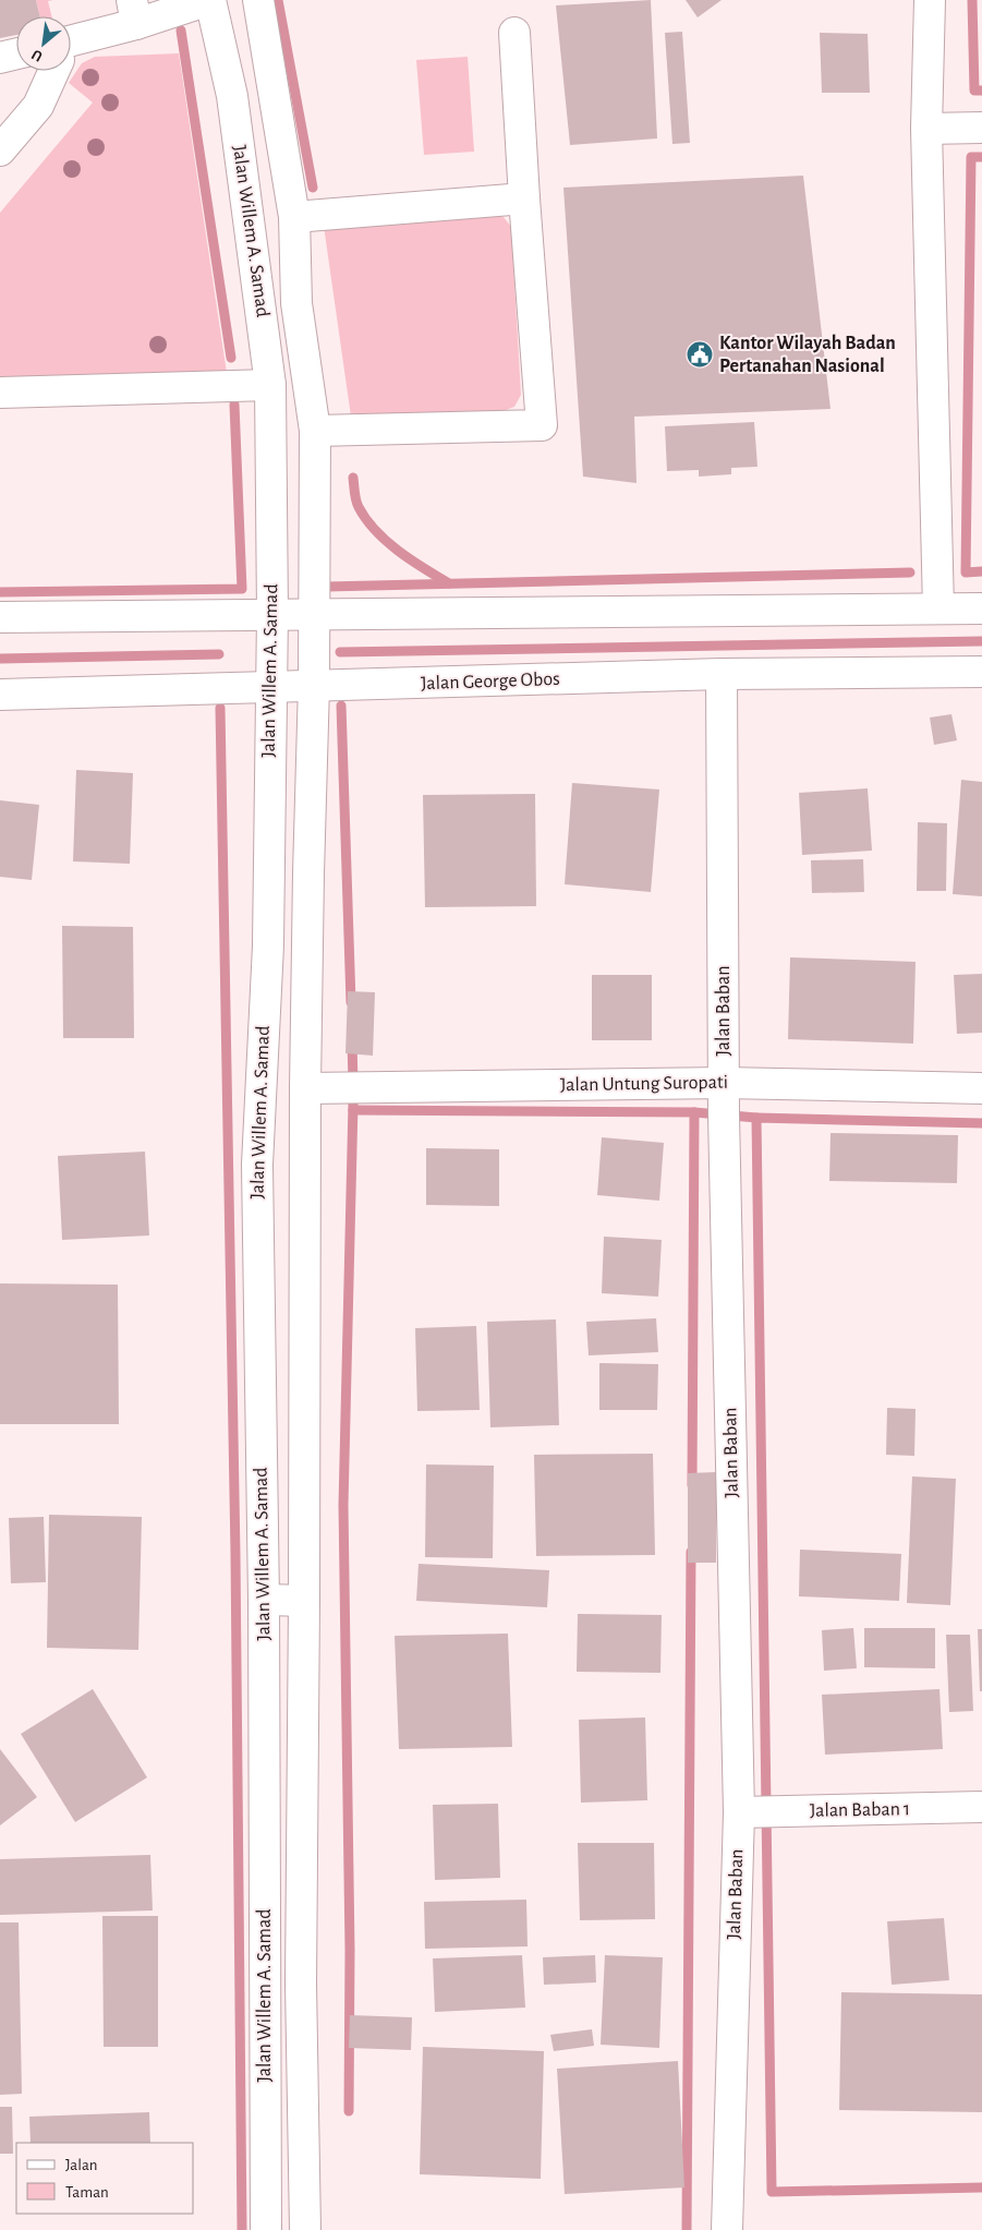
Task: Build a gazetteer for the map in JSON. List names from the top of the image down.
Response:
{
  "streets": {
    "main road": [
      "Jalan Willem A. Samad",
      "Jalan George Obos",
      "Jalan Baban",
      "Jalan Untung Suropati",
      "Jalan Baban 1"
    ]
  },
  "crossings": [
    ["Jalan Willem A. Samad", "Jalan George Obos"],
    ["Jalan Willem A. Samad", "Jalan Untung Suropati"],
    ["Jalan George Obos", "Jalan Baban"],
    ["Jalan Baban", "Jalan Untung Suropati"],
    ["Jalan Baban", "Jalan Baban 1"]
  ],
  "places": {
    "public building": ["Kantor Wilayah Badan Pertanahan Nasional"]
  },
  "legend": ["Jalan", "Taman"],
  "north": "bottom left"
}
